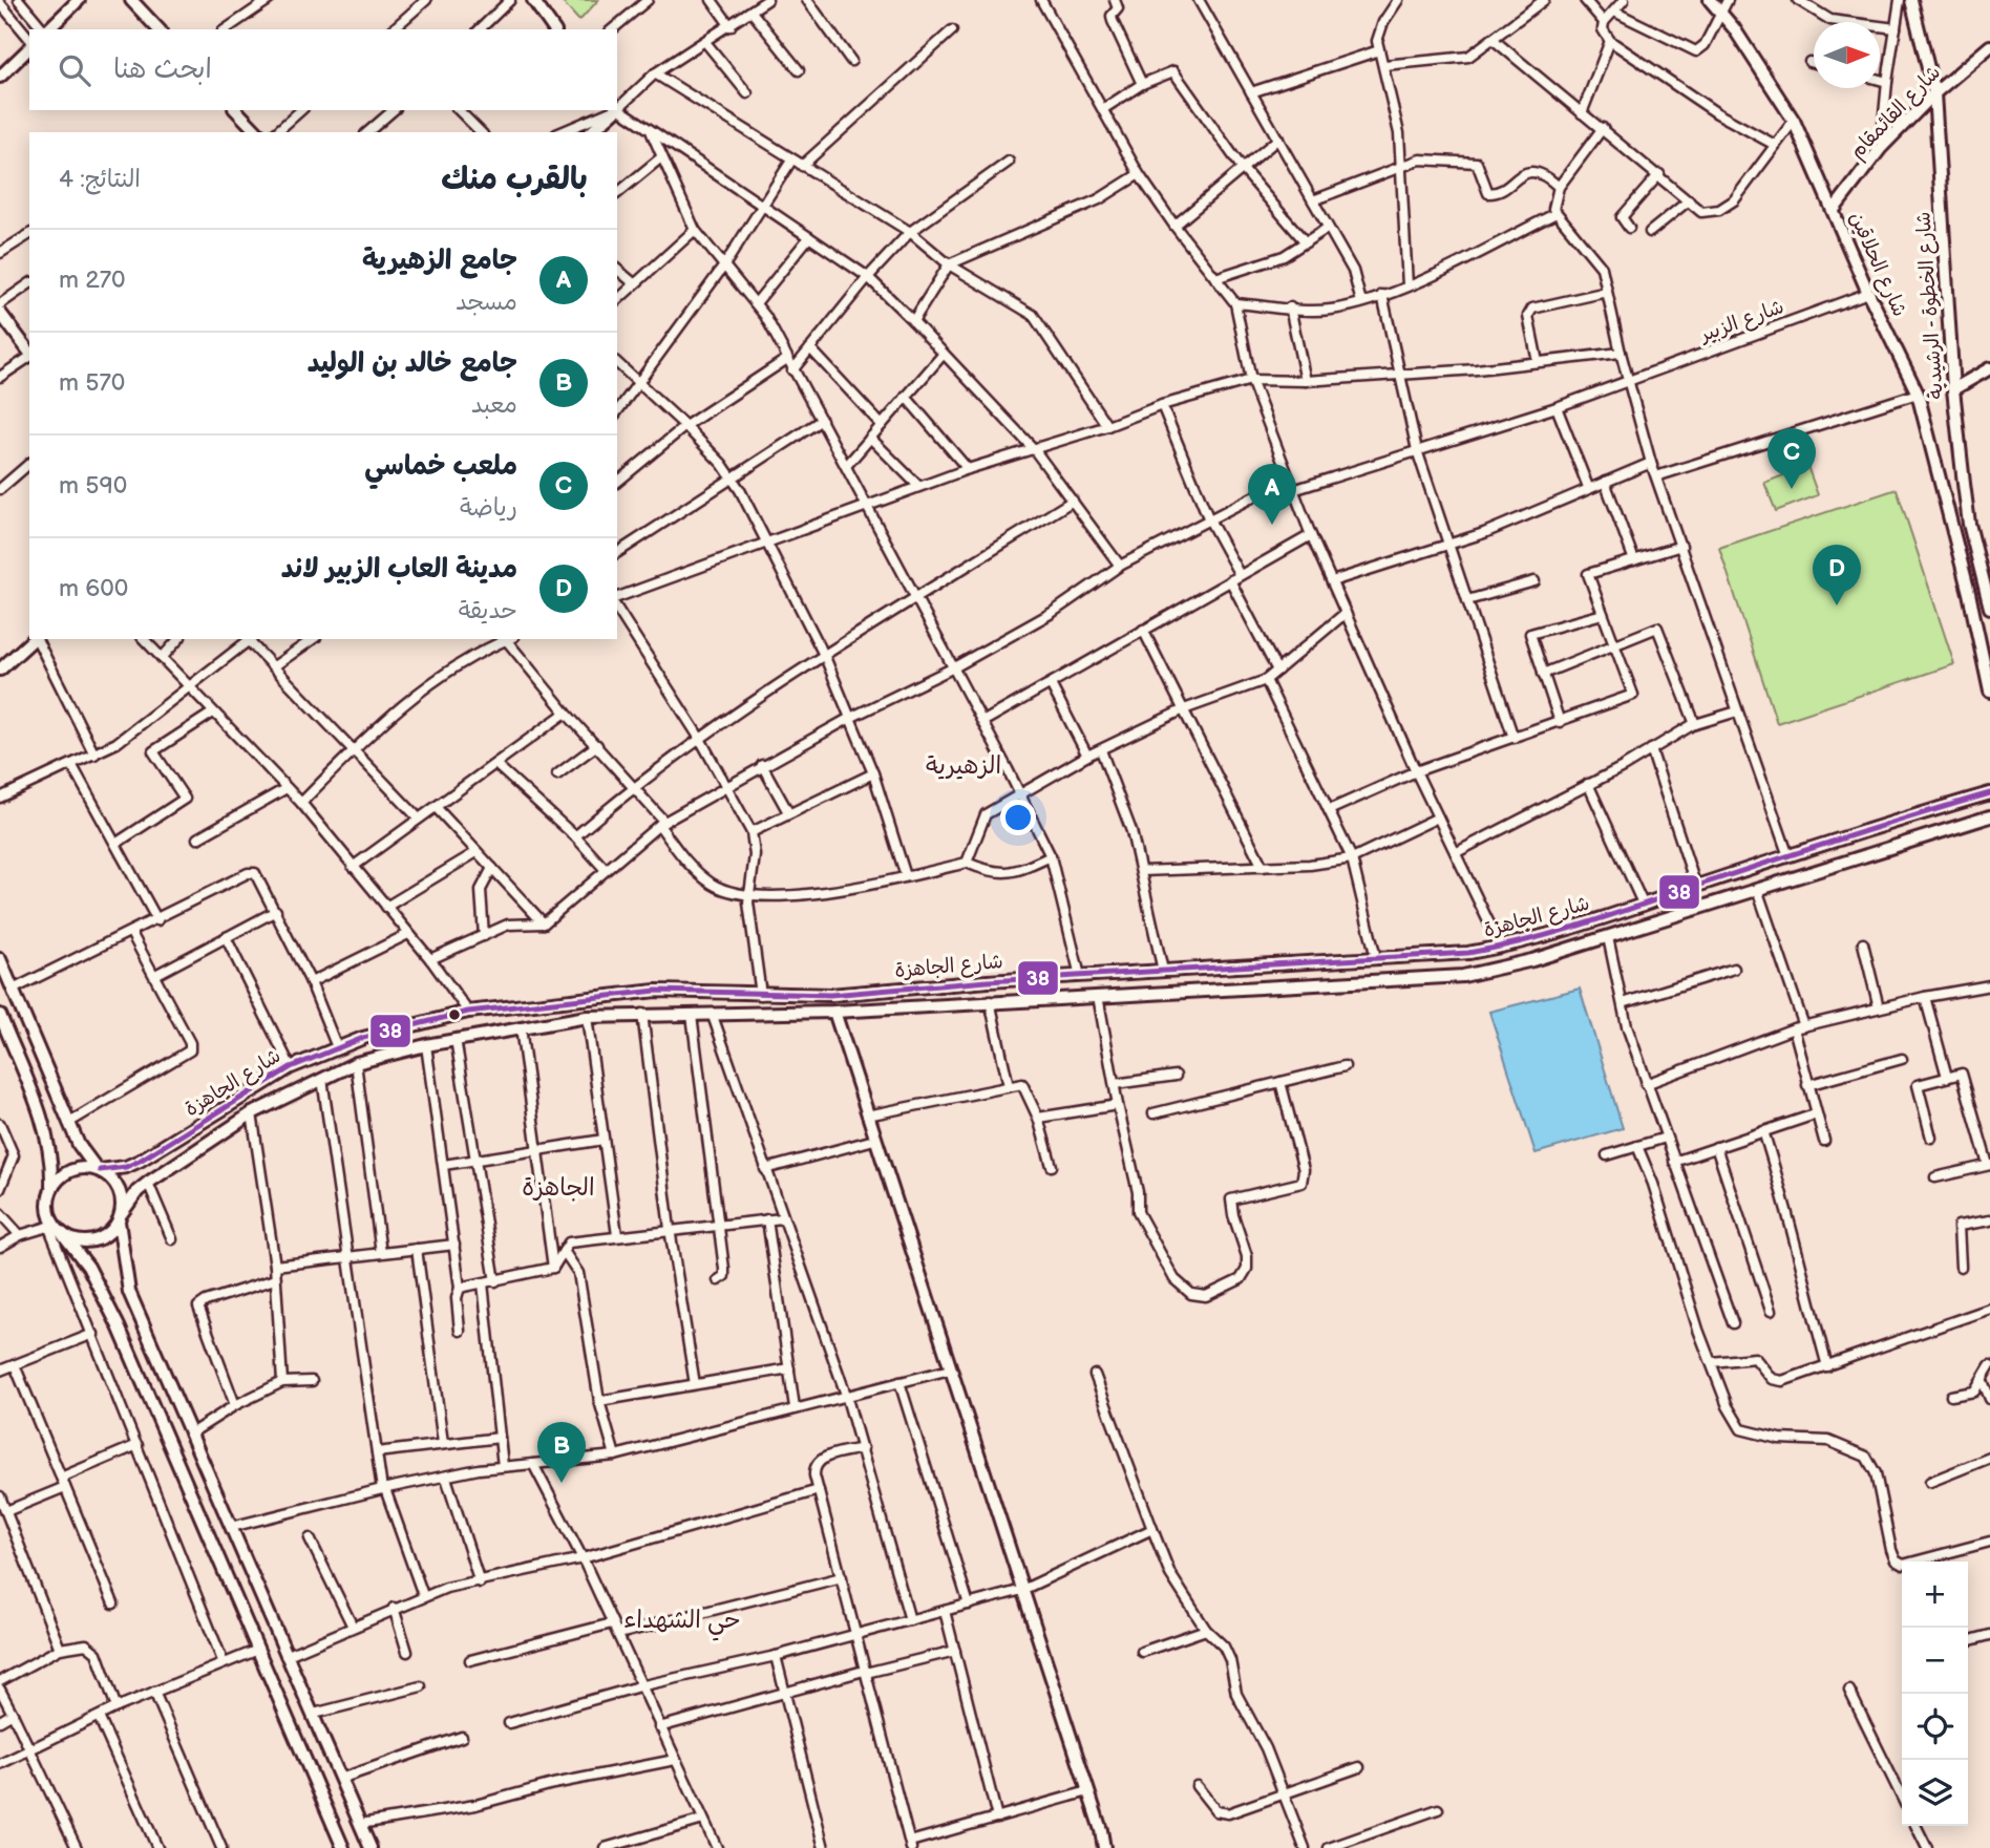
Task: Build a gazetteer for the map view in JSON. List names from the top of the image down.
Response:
{
  "streets": {
    "street": [
      "شارع القائمقام",
      "شارع الحلاقين",
      "شارع الخطوة - الرشيدية",
      "شارع الزبير",
      "شارع الجاهزة"
    ]
  },
  "crossings": [
    ["شارع القائمقام", "شارع الحلاقين"],
    ["شارع القائمقام", "شارع الخطوة - الرشيدية"],
    ["شارع الحلاقين", "شارع الزبير"]
  ],
  "districts": ["الزهيرية", "الجاهزة", "حي الشهداء"],
  "lines": ["transit line 38"],
  "north": "right",
  "page": {
    "search": "ابحث هنا",
    "heading": ["بالقرب منك", "النتائج: 4"],
    "list": [
      {
        "mark": "A",
        "name": "جامع الزهيرية",
        "note": "مسجد",
        "value": "270 m"
      },
      {
        "mark": "B",
        "name": "جامع خالد بن الوليد",
        "note": "معبد",
        "value": "570 m"
      },
      {
        "mark": "C",
        "name": "ملعب خماسي",
        "note": "رياضة",
        "value": "590 m"
      },
      {
        "mark": "D",
        "name": "مدينة العاب الزبير لاند",
        "note": "حديقة",
        "value": "600 m"
      }
    ],
    "pins": [
      "C",
      "A",
      "D",
      "B"
    ],
    "map_buttons": ["+", "−"]
  }
}
